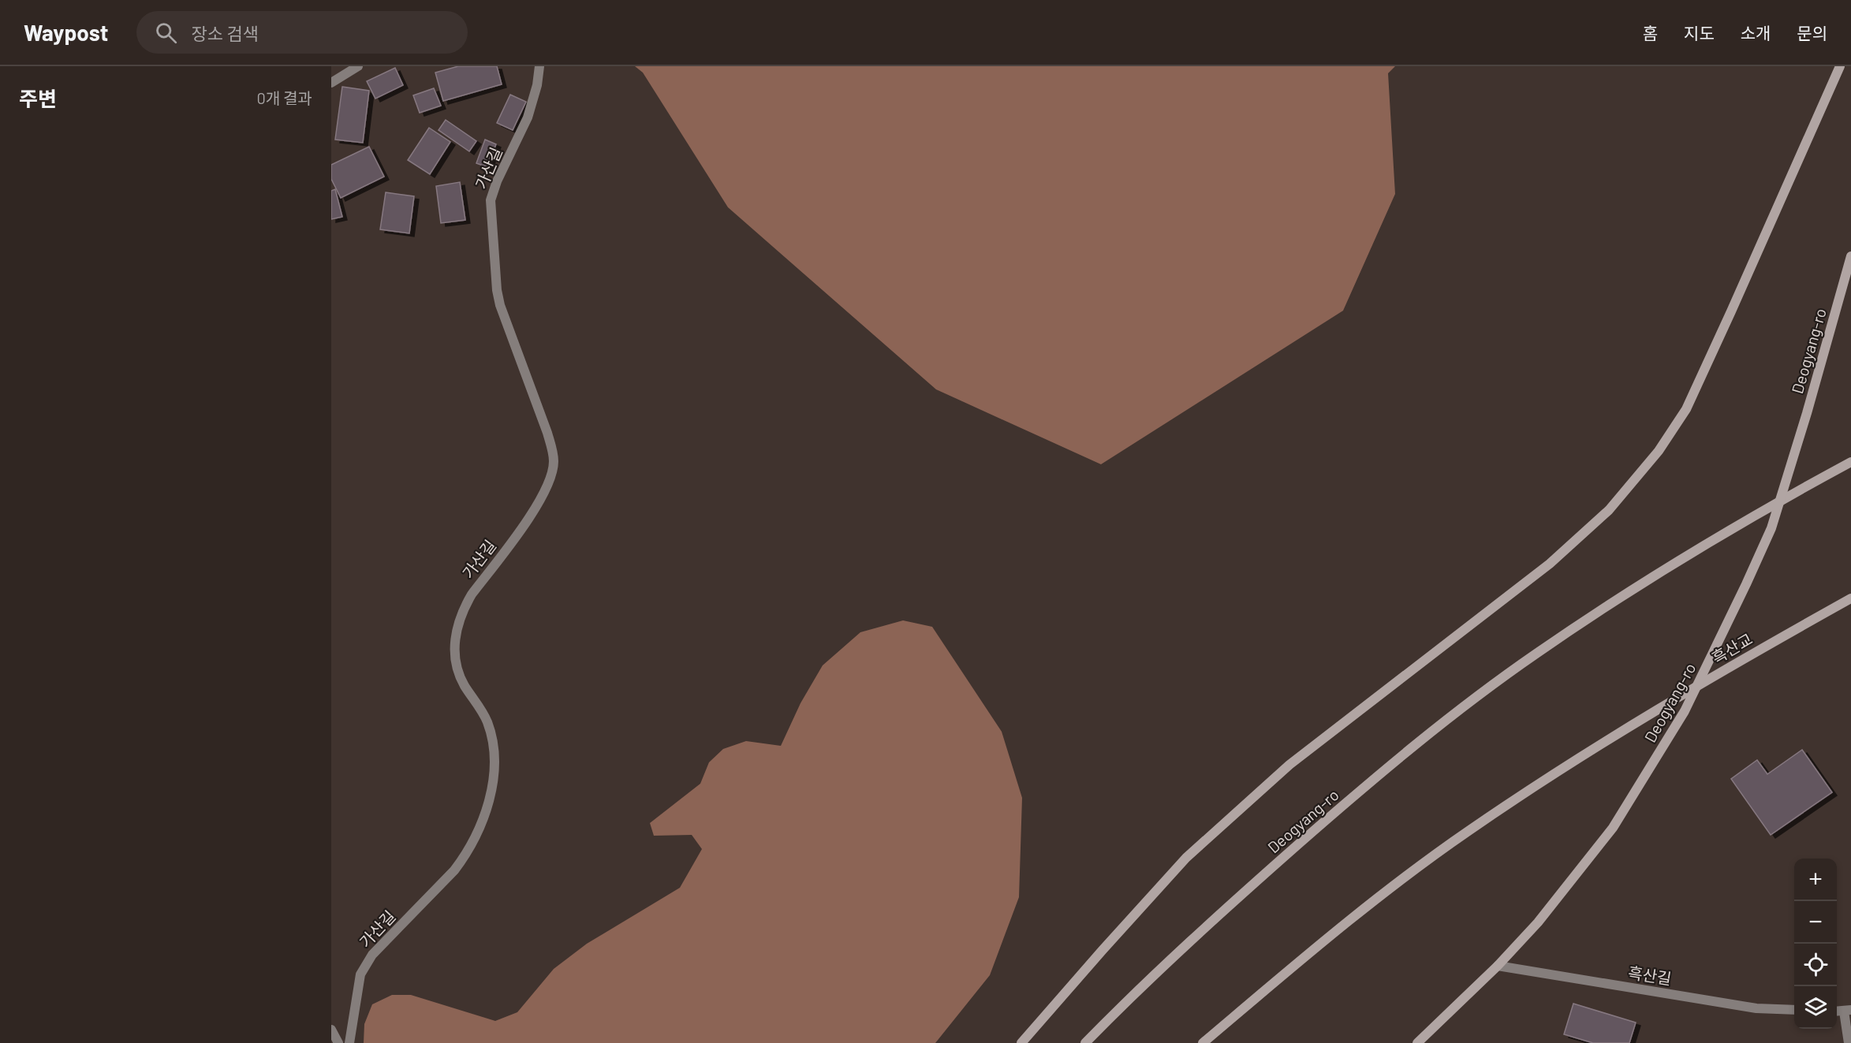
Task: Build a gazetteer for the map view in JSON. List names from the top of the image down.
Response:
{
  "streets": {
    "main road": ["Deogyang-ro", "흑산교"],
    "lane": ["가산길", "흑산길"]
  },
  "crossings": [
    ["Deogyang-ro", "흑산교"],
    ["Deogyang-ro", "흑산길"]
  ],
  "page": {
    "header": "Waypost",
    "search": "장소 검색",
    "nav": [
      "홈",
      "지도",
      "소개",
      "문의"
    ],
    "heading": ["주변", "0개 결과"],
    "map_buttons": ["+", "−"]
  }
}
